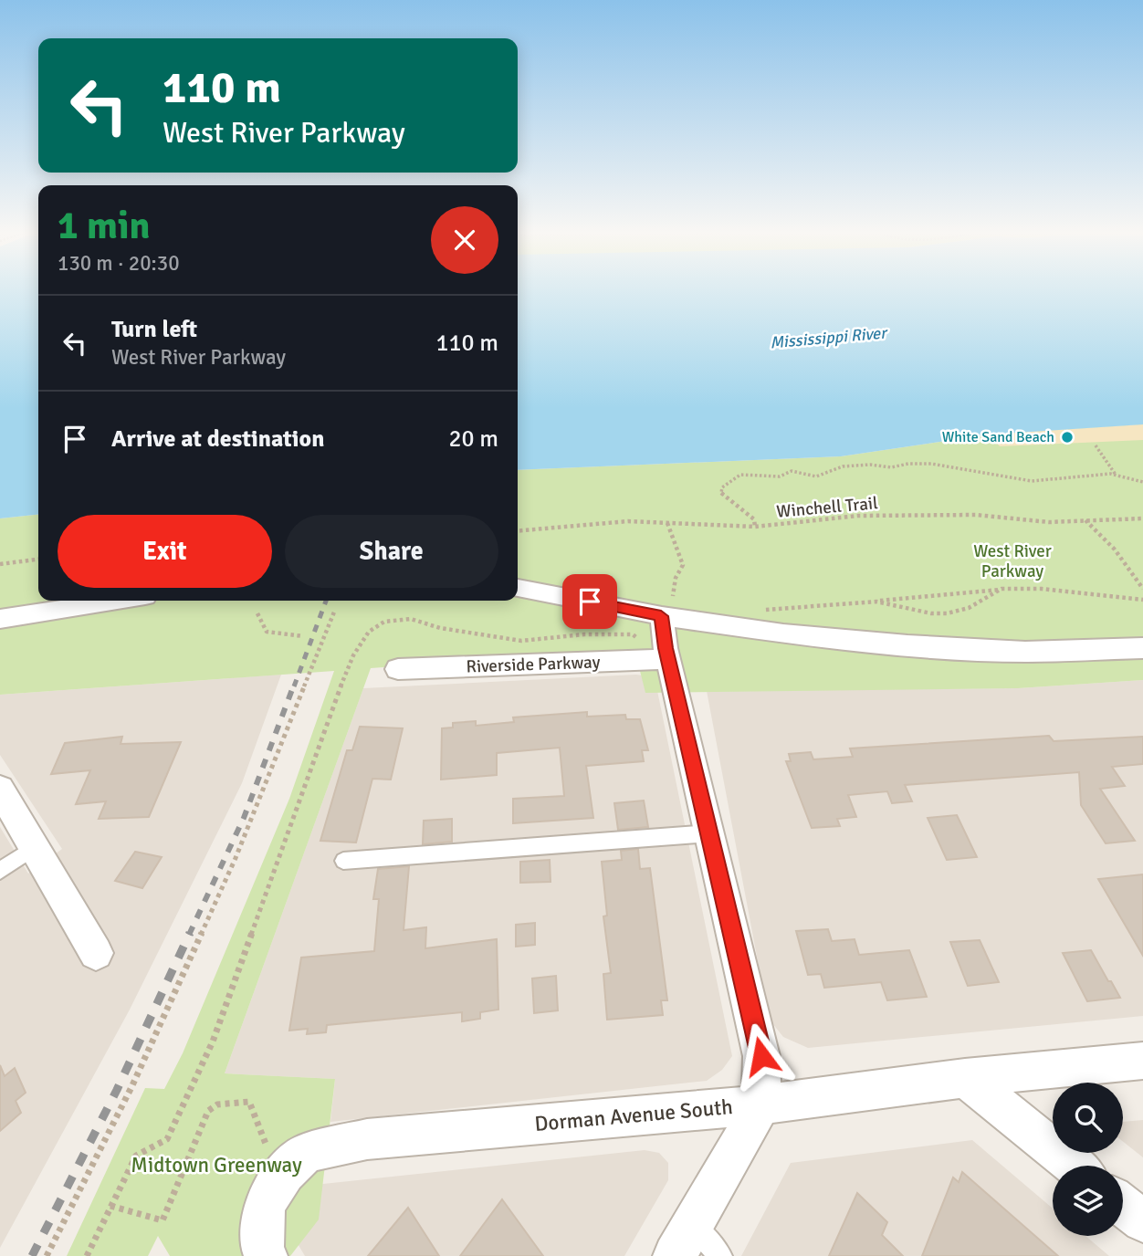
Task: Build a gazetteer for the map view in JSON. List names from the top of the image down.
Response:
{
  "streets": {
    "street": ["Riverside Parkway", "Dorman Avenue South"],
    "path": ["Winchell Trail"]
  },
  "water": ["Mississippi River"],
  "parks": ["West River Parkway", "Midtown Greenway"],
  "places": ["White Sand Beach"],
  "page": {
    "turn": ["110 m", "West River Parkway"],
    "heading": ["1 min", "130 m · 20:30"],
    "list": [
      {
        "name": "Turn left",
        "note": "West River Parkway",
        "value": "110 m"
      },
      {
        "name": "Arrive at destination",
        "value": "20 m"
      }
    ],
    "buttons": ["Exit", "Share"]
  }
}
